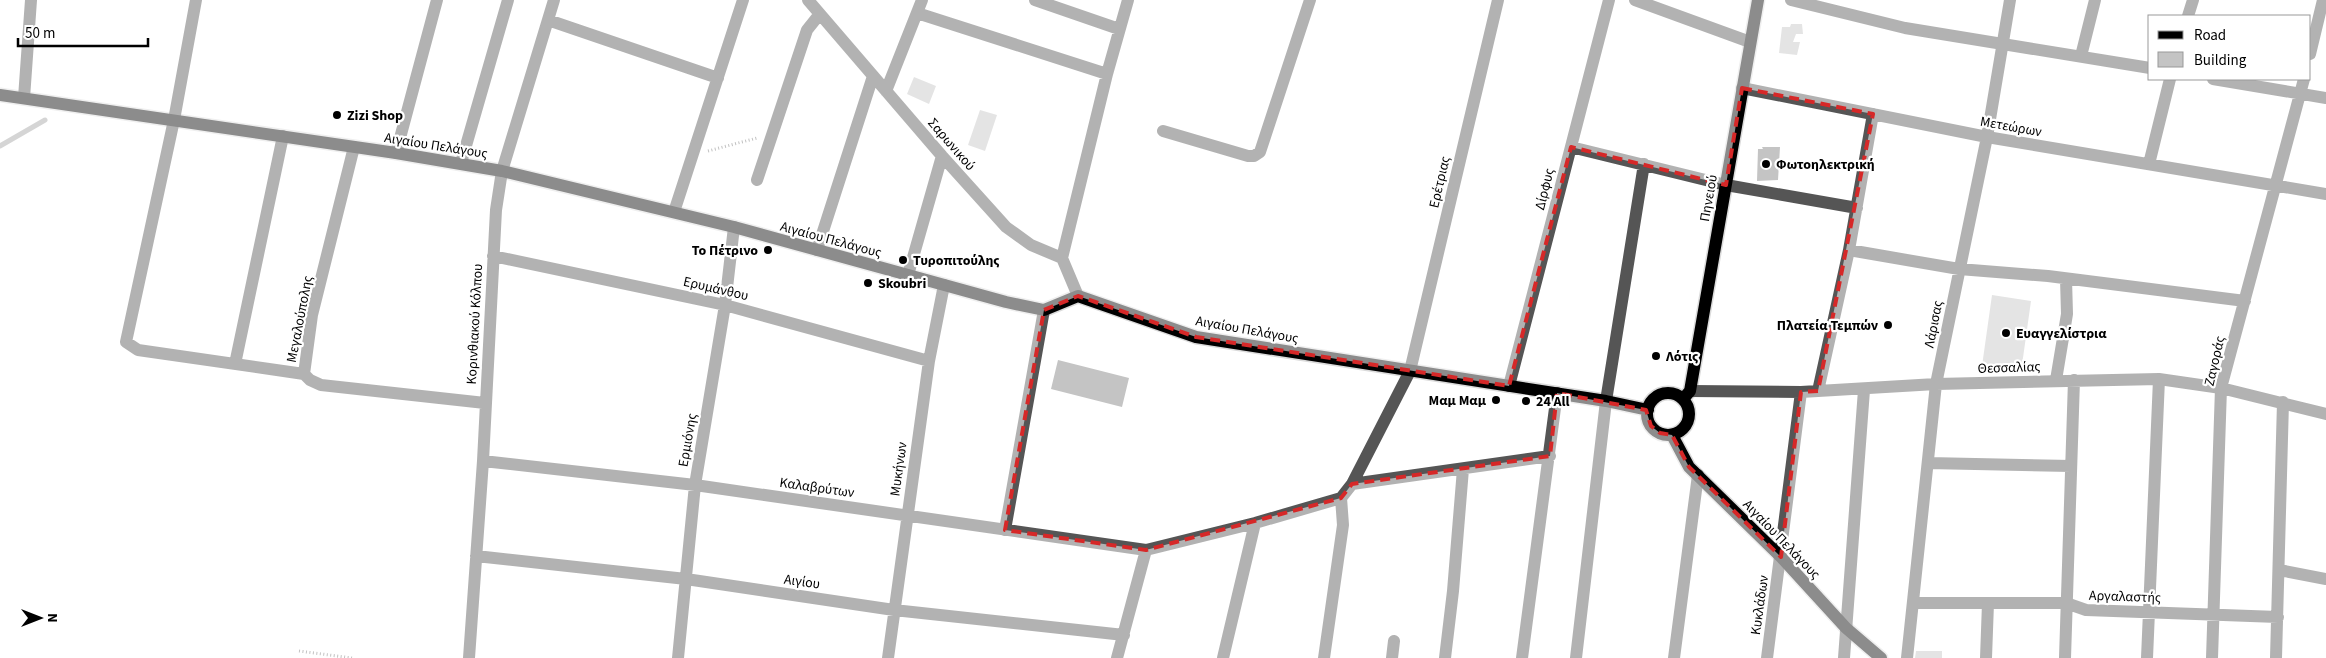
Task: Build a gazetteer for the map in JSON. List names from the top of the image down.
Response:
{
  "streets": {
    "main road": ["Αιγαίου Πελάγους", "Πηνειού"],
    "street": [
      "Μετεώρων",
      "Σαρωνικού",
      "Ερέτριας",
      "Δίρφυς",
      "Ερυμάνθου",
      "Μεγαλούπολης",
      "Κορινθιακού Κόλπου",
      "Λάρισας",
      "Ζαγοράς",
      "Θεσσαλίας",
      "Ερμιόνης",
      "Μυκήνων",
      "Καλαβρύτων",
      "Αιγίου",
      "Αργαλαστής",
      "Κυκλάδων"
    ]
  },
  "crossings": [
    ["Μετεώρων", "Πηνειού"],
    ["Μετεώρων", "Λάρισας"],
    ["Μετεώρων", "Ζαγοράς"],
    ["Αιγαίου Πελάγους", "Ερέτριας"],
    ["Αιγαίου Πελάγους", "Δίρφυς"],
    ["Αιγαίου Πελάγους", "Πηνειού"],
    ["Αιγαίου Πελάγους", "Μεγαλούπολης"],
    ["Αιγαίου Πελάγους", "Κορινθιακού Κόλπου"],
    ["Αιγαίου Πελάγους", "Θεσσαλίας"],
    ["Αιγαίου Πελάγους", "Ερμιόνης"],
    ["Αιγαίου Πελάγους", "Μυκήνων"],
    ["Αιγαίου Πελάγους", "Κυκλάδων"],
    ["Πηνειού", "Θεσσαλίας"],
    ["Ερυμάνθου", "Κορινθιακού Κόλπου"],
    ["Ερυμάνθου", "Ερμιόνης"],
    ["Ερυμάνθου", "Μυκήνων"],
    ["Μεγαλούπολης", "Κορινθιακού Κόλπου"],
    ["Κορινθιακού Κόλπου", "Καλαβρύτων"],
    ["Κορινθιακού Κόλπου", "Αιγίου"],
    ["Λάρισας", "Θεσσαλίας"],
    ["Λάρισας", "Αργαλαστής"],
    ["Ζαγοράς", "Θεσσαλίας"],
    ["Ζαγοράς", "Αργαλαστής"],
    ["Θεσσαλίας", "Κυκλάδων"],
    ["Ερμιόνης", "Καλαβρύτων"],
    ["Ερμιόνης", "Αιγίου"],
    ["Μυκήνων", "Καλαβρύτων"],
    ["Μυκήνων", "Αιγίου"]
  ],
  "places": [
    "Zizi Shop",
    "Φωτοηλεκτρική",
    "Το Πέτρινο",
    "Τυροπιτούλης",
    "Skoubri",
    "Πλατεία Τεμπών",
    "Ευαγγελίστρια",
    "Λότις",
    "Μαμ Μαμ",
    "24 All"
  ],
  "legend": ["Road", "Building"],
  "scale_bar": "50 m",
  "north": "right"
}
